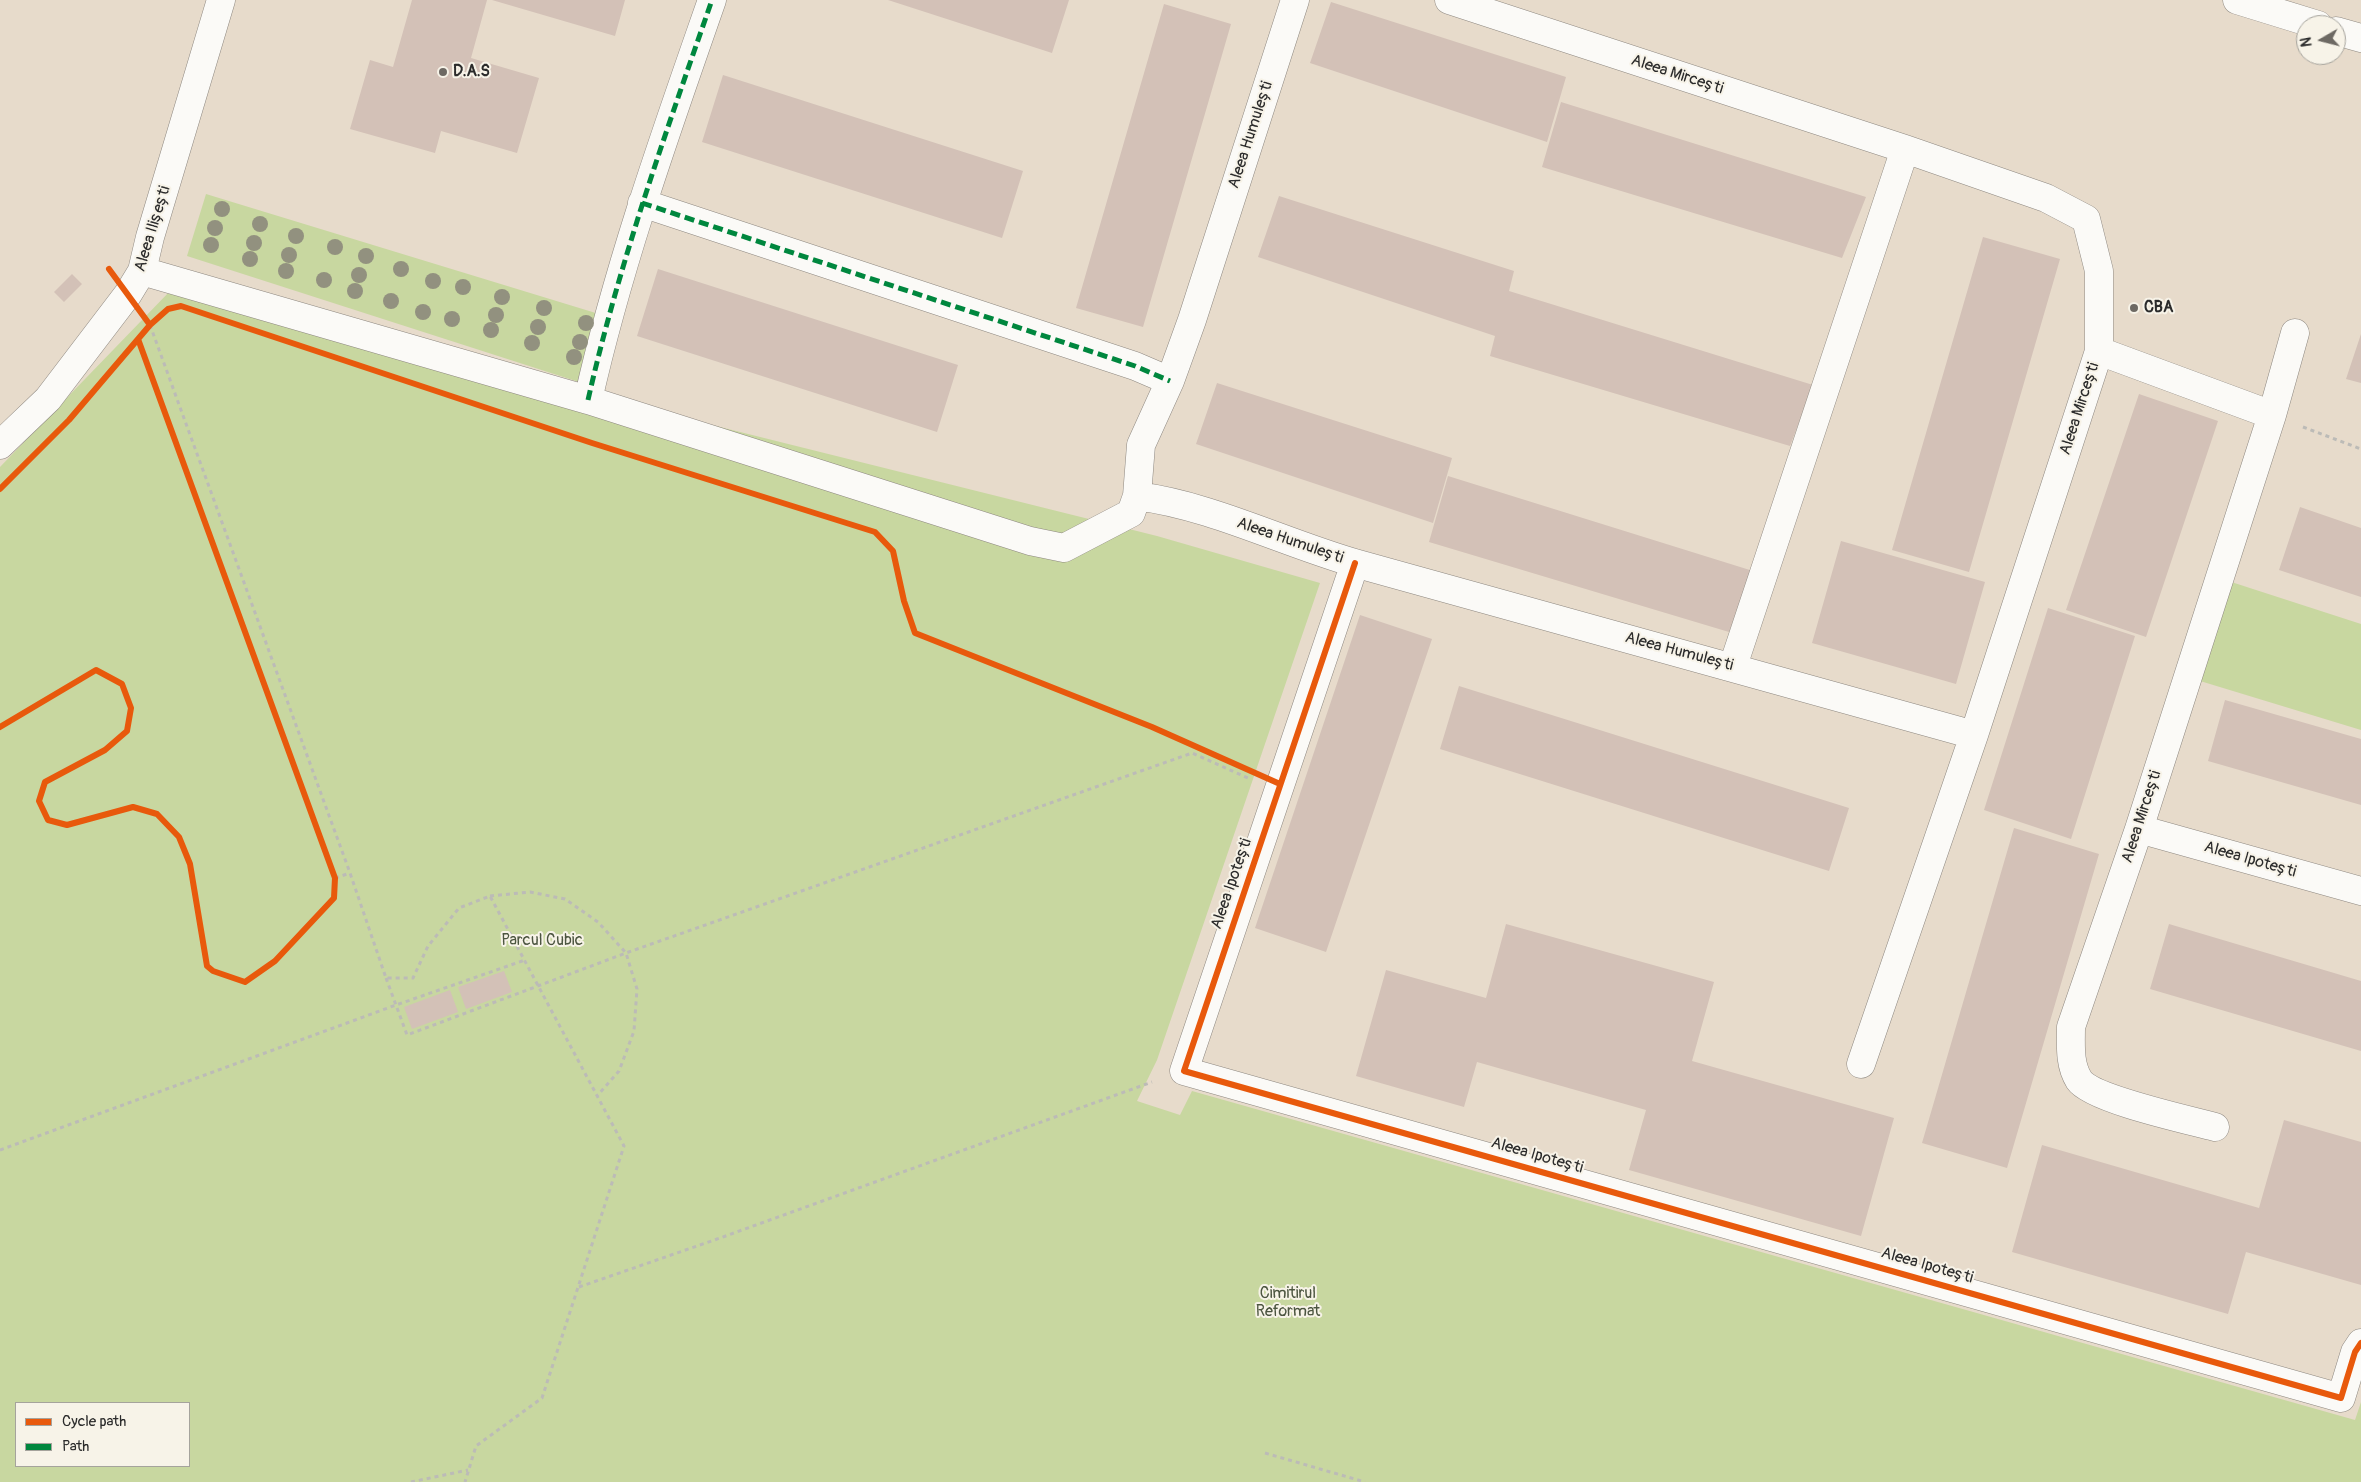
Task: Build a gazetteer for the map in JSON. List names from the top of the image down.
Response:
{
  "streets": {
    "street": [
      "Aleea Mircești",
      "Aleea Humulești",
      "Aleea Ilișești",
      "Aleea Ipotești"
    ]
  },
  "crossings": [
    ["Aleea Mircești", "Aleea Humulești"],
    ["Aleea Mircești", "Aleea Ipotești"],
    ["Aleea Humulești", "Aleea Ipotești"]
  ],
  "parks": ["Parcul Cubic", "Cimitirul Reformat"],
  "places": ["D.A.S", "CBA"],
  "legend": ["Cycle path", "Path"],
  "north": "left"
}
